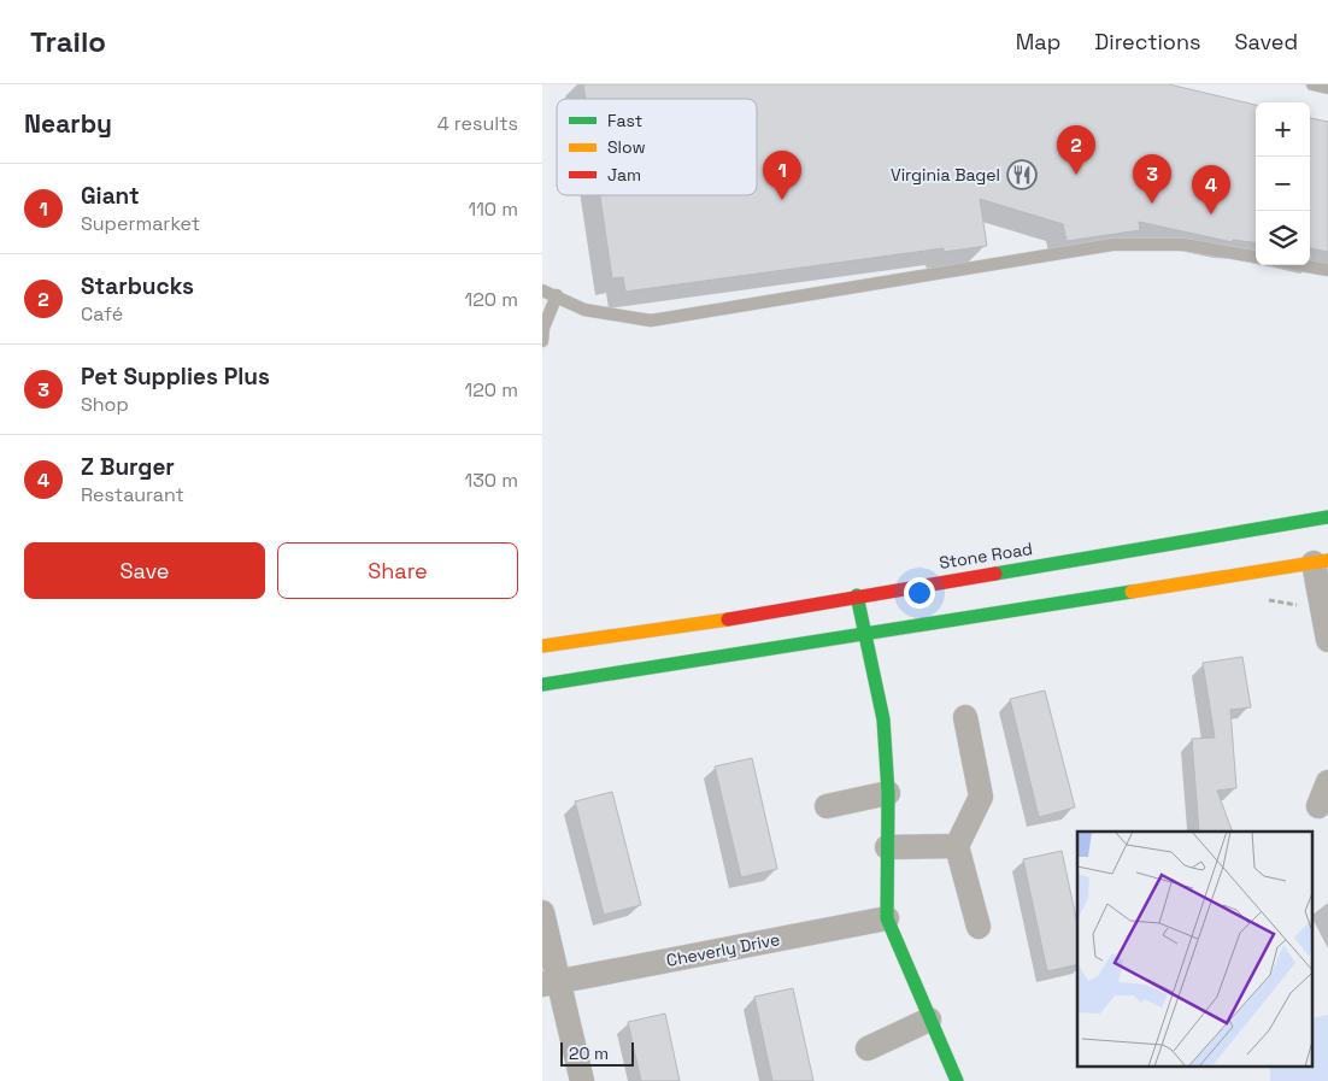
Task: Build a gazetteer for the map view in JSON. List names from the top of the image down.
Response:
{
  "streets": {
    "main road": ["Stone Road"],
    "street": ["Cheverly Drive"]
  },
  "places": {
    "restaurant": ["Virginia Bagel"]
  },
  "legend": ["Fast", "Slow", "Jam"],
  "scale_bar": "20 m",
  "page": {
    "header": "Trailo",
    "nav": ["Map", "Directions", "Saved"],
    "heading": ["Nearby", "4 results"],
    "map_buttons": ["+", "−"],
    "pins": [
      "2",
      "1",
      "3",
      "4"
    ],
    "list": [
      {
        "mark": "1",
        "name": "Giant",
        "note": "Supermarket",
        "value": "110 m"
      },
      {
        "mark": "2",
        "name": "Starbucks",
        "note": "Café",
        "value": "120 m"
      },
      {
        "mark": "3",
        "name": "Pet Supplies Plus",
        "note": "Shop",
        "value": "120 m"
      },
      {
        "mark": "4",
        "name": "Z Burger",
        "note": "Restaurant",
        "value": "130 m"
      }
    ],
    "buttons": ["Save", "Share"],
    "scale": "20 m"
  }
}
